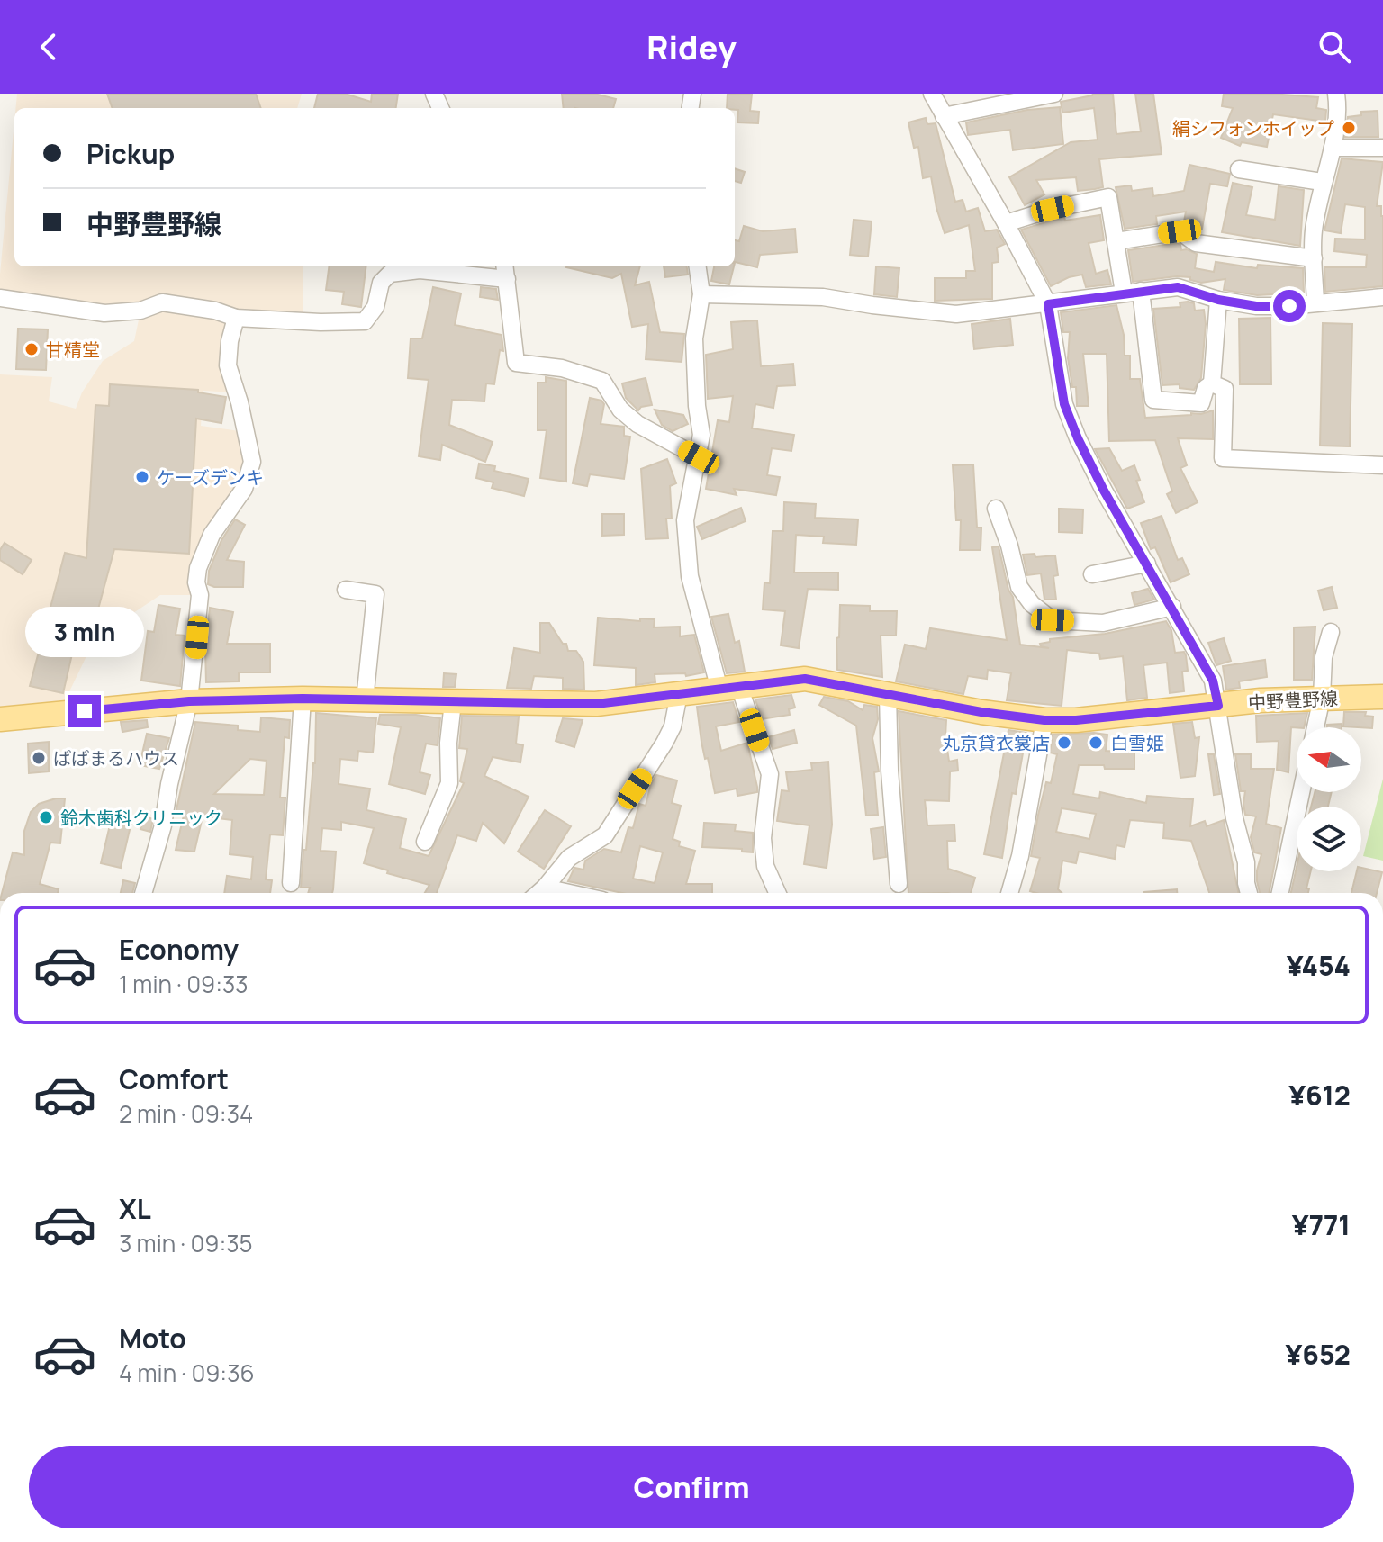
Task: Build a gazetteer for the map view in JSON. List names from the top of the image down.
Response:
{
  "streets": {
    "main road": ["中野豊野線"]
  },
  "places": [
    "絹シフォンホイップ",
    "甘精堂",
    "ケーズデンキ",
    "丸京貸衣裳店",
    "白雪姫",
    "ぱぱまるハウス",
    "鈴木歯科クリニック"
  ],
  "north": "left",
  "page": {
    "header": "Ridey",
    "banner": ["Pickup", "中野豊野線"],
    "bubble": "3 min",
    "list": [
      {
        "name": "Economy",
        "note": "1 min · 09:33",
        "value": "¥454"
      },
      {
        "name": "Comfort",
        "note": "2 min · 09:34",
        "value": "¥612"
      },
      {
        "name": "XL",
        "note": "3 min · 09:35",
        "value": "¥771"
      },
      {
        "name": "Moto",
        "note": "4 min · 09:36",
        "value": "¥652"
      }
    ],
    "buttons": "Confirm"
  }
}
